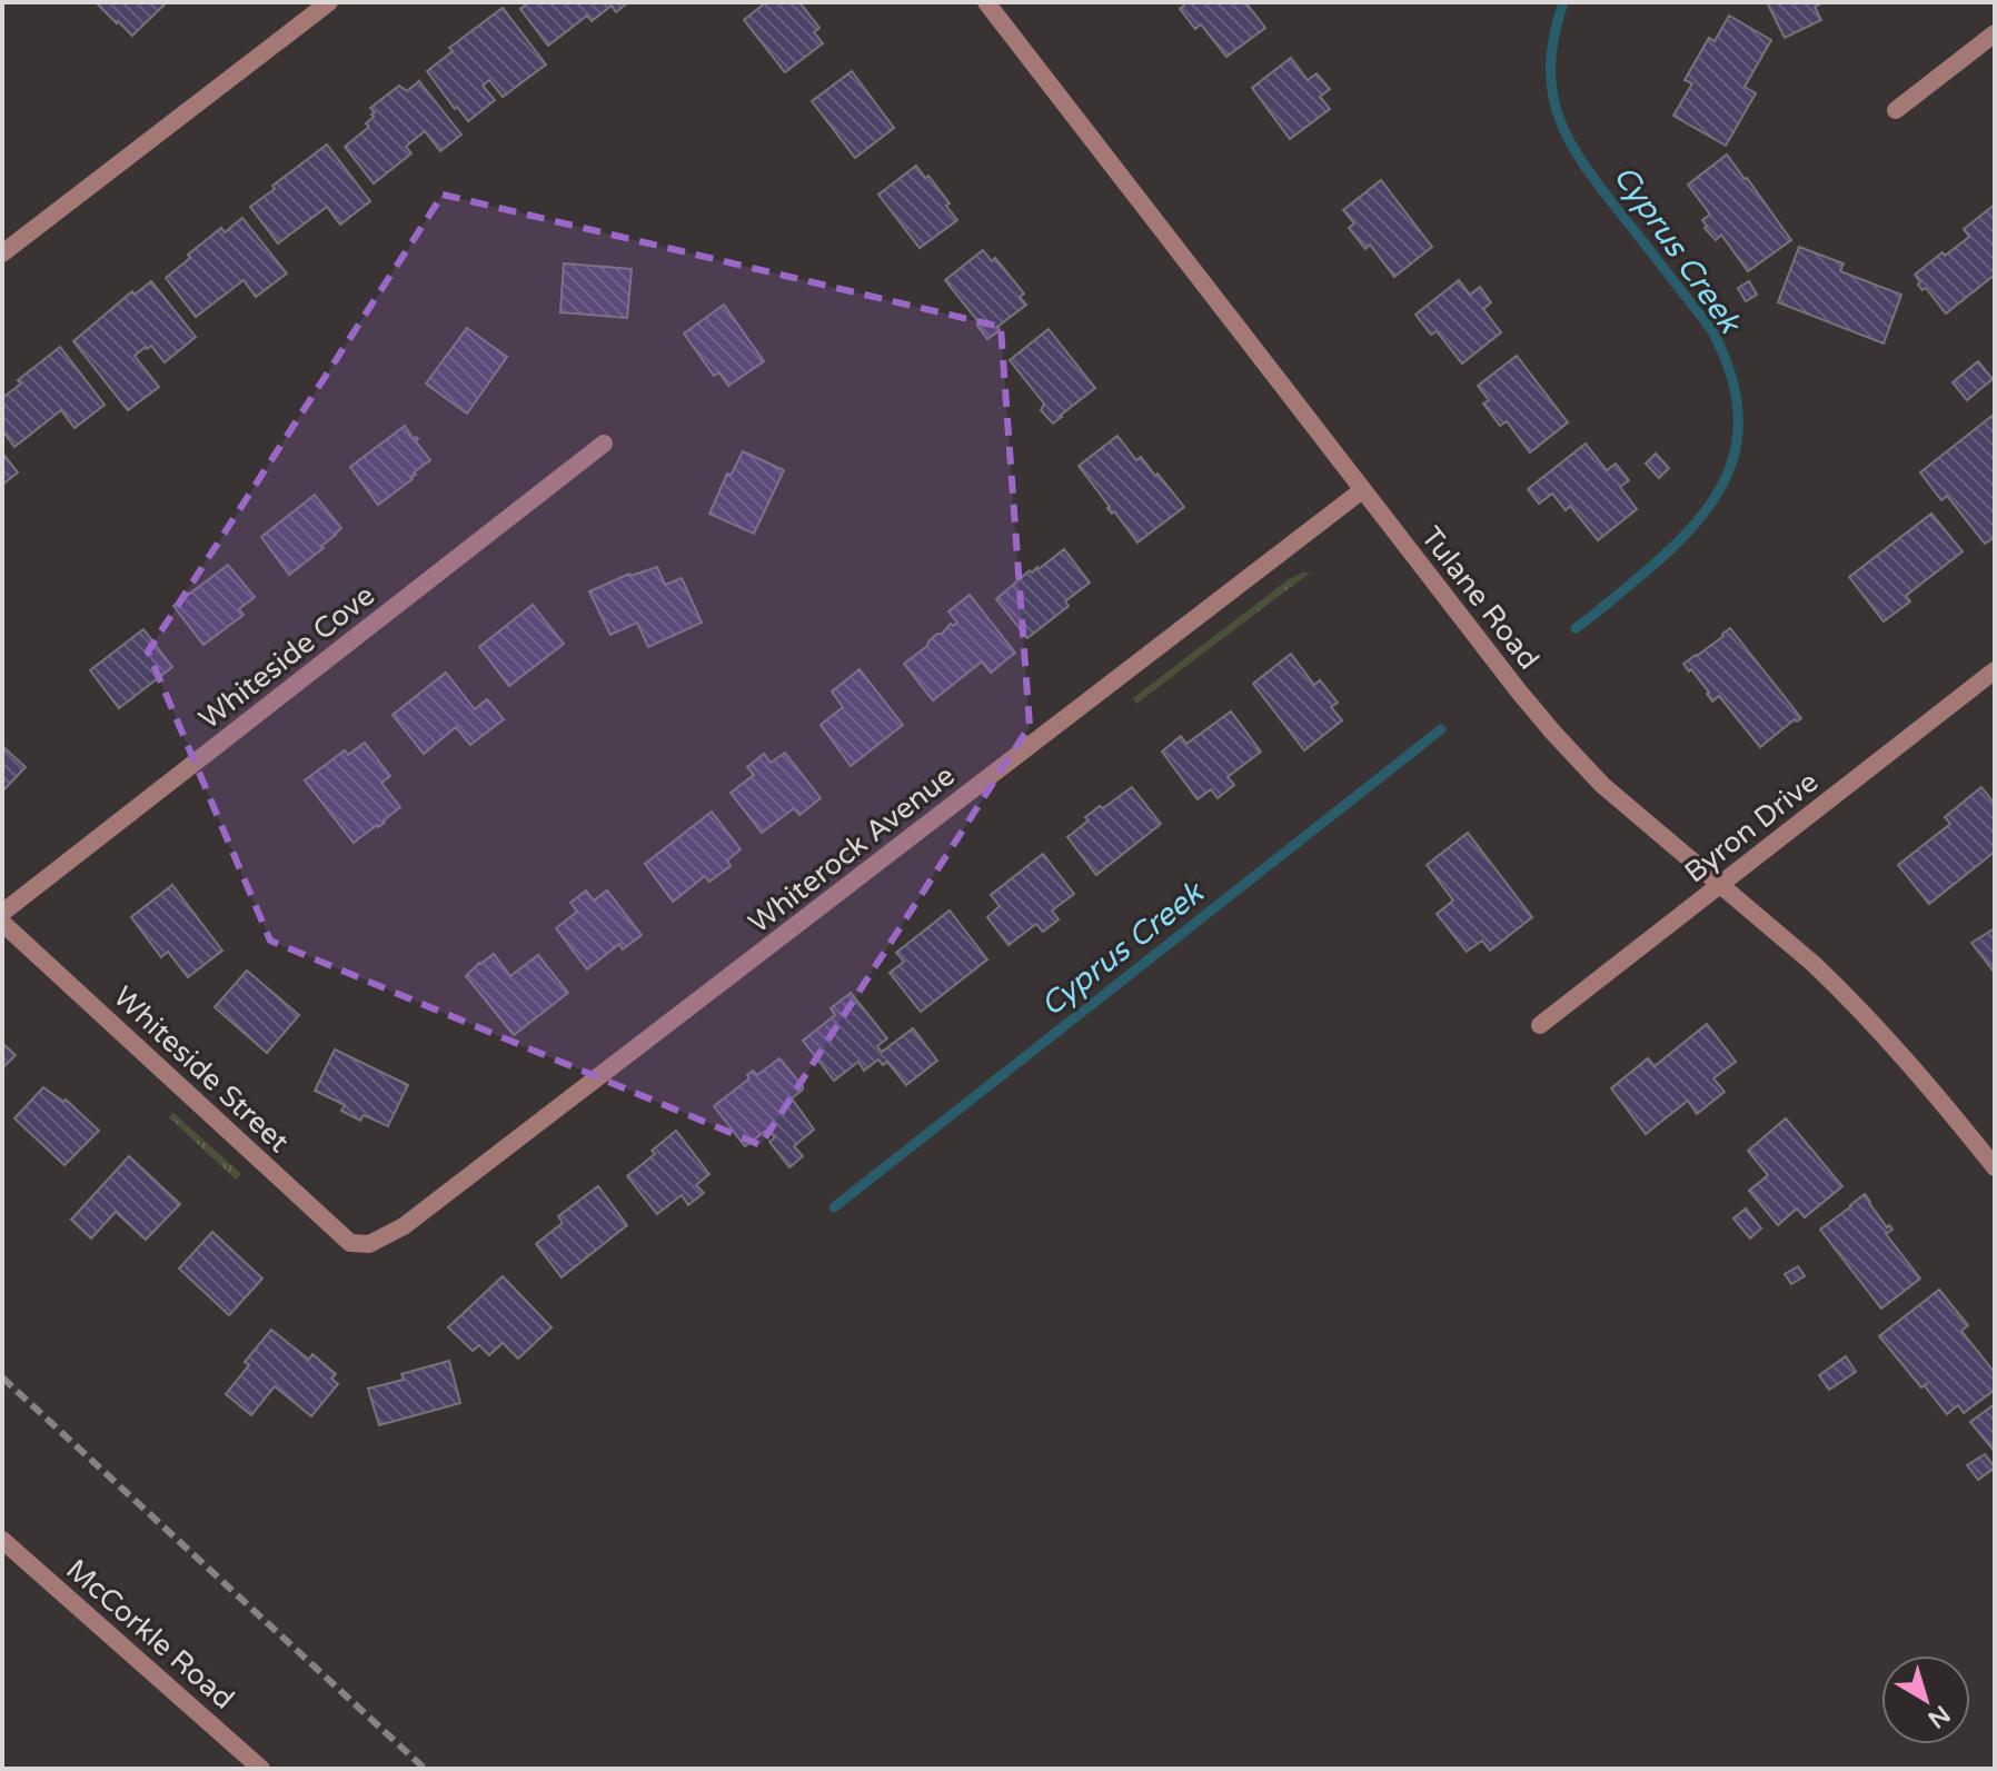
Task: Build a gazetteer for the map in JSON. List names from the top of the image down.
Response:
{
  "streets": {
    "street": [
      "Tulane Road",
      "Whiteside Cove",
      "Byron Drive",
      "Whiterock Avenue",
      "Whiteside Street",
      "McCorkle Road"
    ]
  },
  "crossings": [
    ["Tulane Road", "Byron Drive"],
    ["Tulane Road", "Whiterock Avenue"],
    ["Whiterock Avenue", "Whiteside Street"]
  ],
  "water": ["Cyprus Creek"],
  "north": "bottom right"
}
